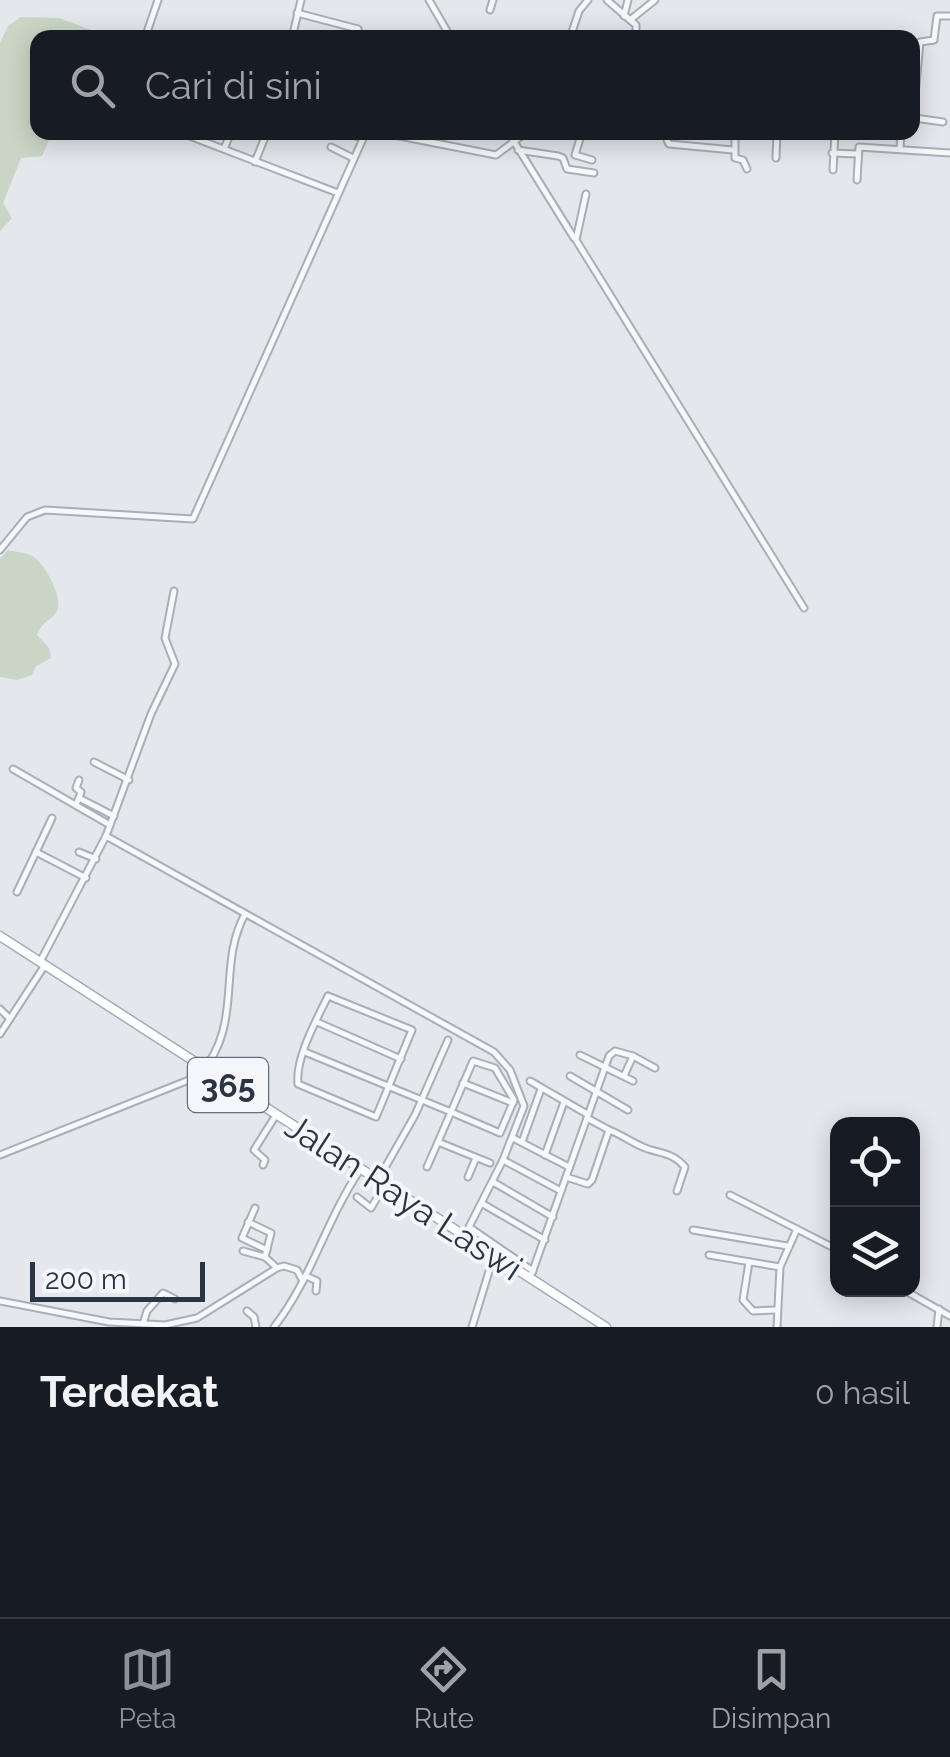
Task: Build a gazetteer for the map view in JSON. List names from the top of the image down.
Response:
{
  "streets": {
    "main road": ["365", "Jalan Raya Laswi"]
  },
  "scale_bar": "200 m",
  "page": {
    "search": "Cari di sini",
    "scale": "200 m",
    "heading": ["Terdekat", "0 hasil"],
    "nav": ["Peta", "Rute", "Disimpan"]
  }
}
